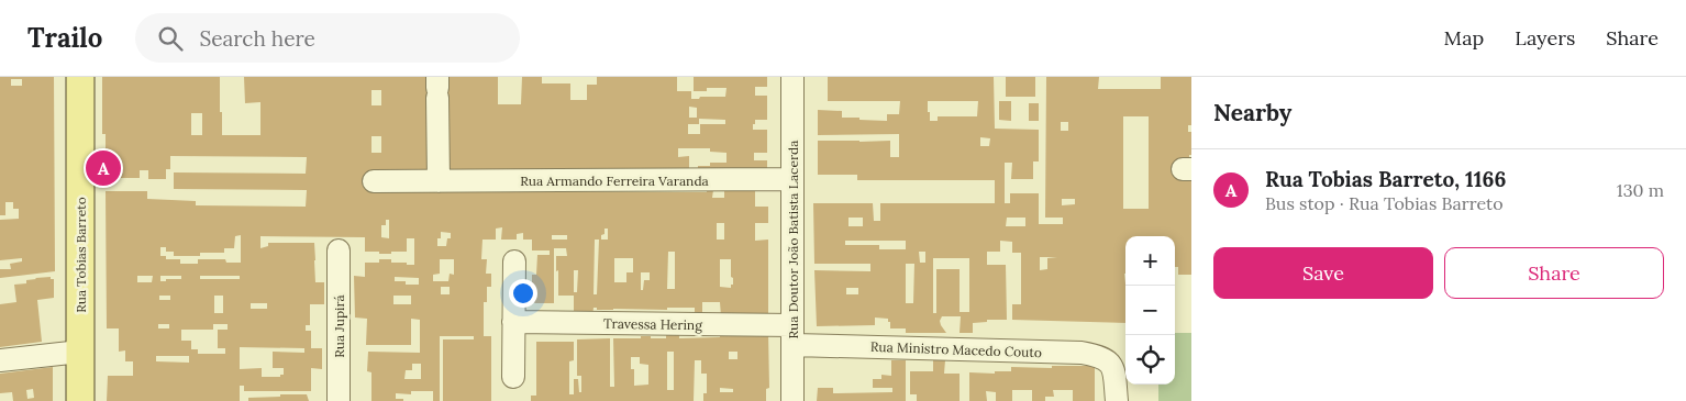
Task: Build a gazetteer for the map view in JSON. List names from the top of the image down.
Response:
{
  "streets": {
    "main road": ["Rua Tobias Barreto"],
    "street": [
      "Rua Armando Ferreira Varanda",
      "Rua Doutor João Batista Lacerda",
      "Travessa Hering",
      "Rua Jupirá",
      "Rua Ministro Macedo Couto"
    ]
  },
  "crossings": [
    ["Rua Armando Ferreira Varanda", "Rua Doutor João Batista Lacerda"],
    ["Rua Doutor João Batista Lacerda", "Travessa Hering"],
    ["Rua Doutor João Batista Lacerda", "Rua Ministro Macedo Couto"],
    ["Travessa Hering", "Rua Ministro Macedo Couto"]
  ],
  "page": {
    "header": "Trailo",
    "search": "Search here",
    "nav": ["Map", "Layers", "Share"],
    "heading": "Nearby",
    "pins": "A",
    "list": [
      {
        "mark": "A",
        "name": "Rua Tobias Barreto, 1166",
        "note": "Bus stop · Rua Tobias Barreto",
        "value": "130 m"
      }
    ],
    "buttons": ["Save", "Share"],
    "map_buttons": ["+", "−"]
  }
}
